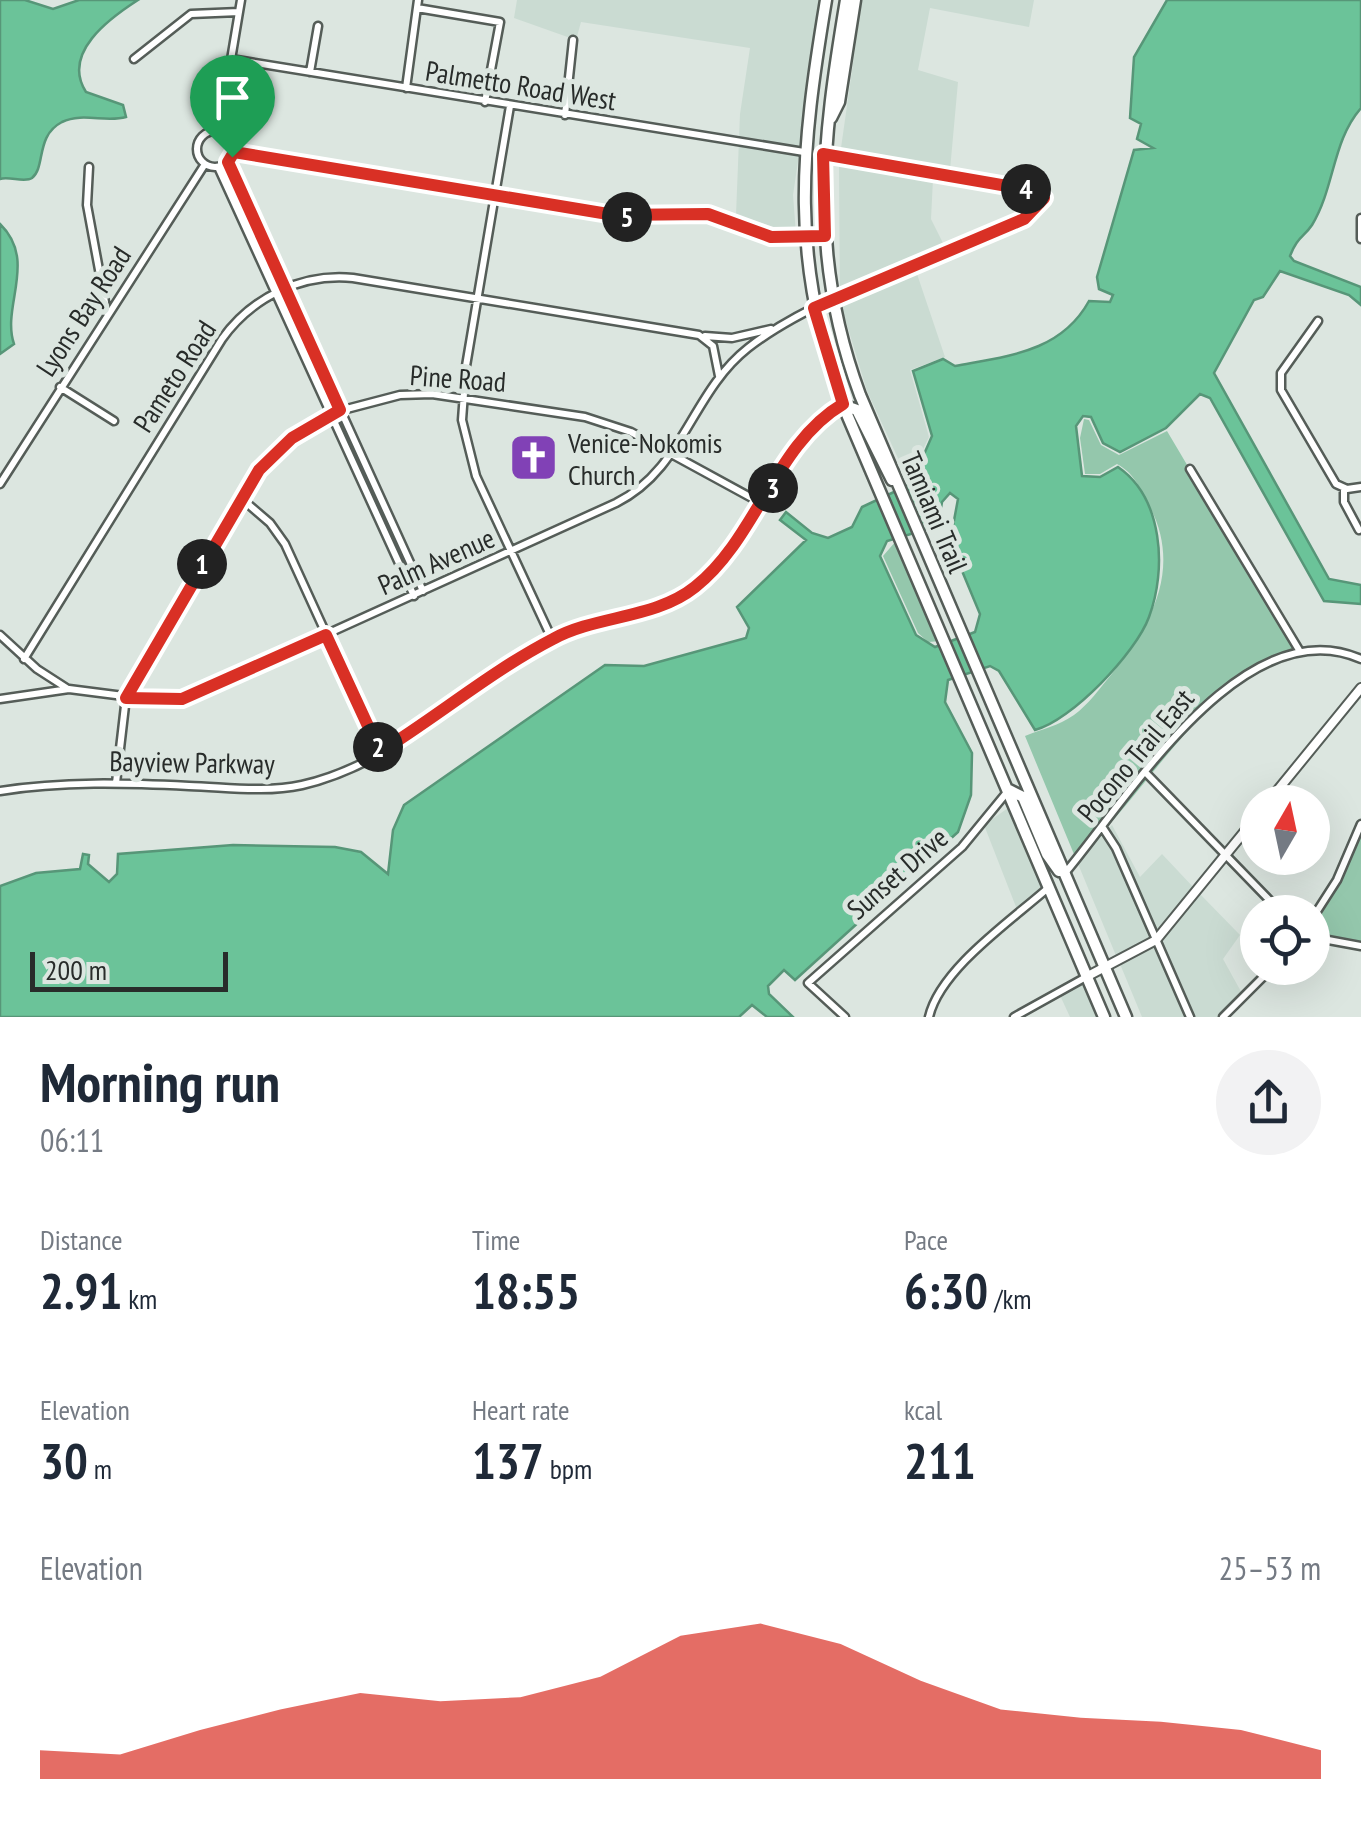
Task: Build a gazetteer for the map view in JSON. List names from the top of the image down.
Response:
{
  "streets": {
    "main road": ["Tamiami Trail"],
    "street": [
      "Palmetto Road West",
      "Lyons Bay Road",
      "Pameto Road",
      "Pine Road",
      "Palm Avenue",
      "Pocono Trail East",
      "Bayview Parkway",
      "Sunset Drive"
    ]
  },
  "crossings": [
    ["Palmetto Road West", "Lyons Bay Road"],
    ["Palmetto Road West", "Tamiami Trail"],
    ["Pameto Road", "Palm Avenue"],
    ["Pine Road", "Palm Avenue"],
    ["Pine Road", "Bayview Parkway"],
    ["Tamiami Trail", "Palm Avenue"],
    ["Tamiami Trail", "Pocono Trail East"],
    ["Tamiami Trail", "Bayview Parkway"],
    ["Tamiami Trail", "Sunset Drive"]
  ],
  "places": {
    "church": ["Venice-Nokomis Church"]
  },
  "scale_bar": "200 m",
  "north": "top",
  "page": {
    "pins": [
      "4",
      "5",
      "3",
      "1",
      "2"
    ],
    "scale": "200 m",
    "heading": ["Morning run", "06:11"],
    "stats": [
      ["Distance", "2.91 km"],
      ["Time", "18:55"],
      ["Pace", "6:30 /km"],
      ["Elevation", "30 m"],
      ["Heart rate", "137 bpm"],
      ["kcal", "211"]
    ],
    "chart": ["Elevation", "25–53 m"]
  }
}
